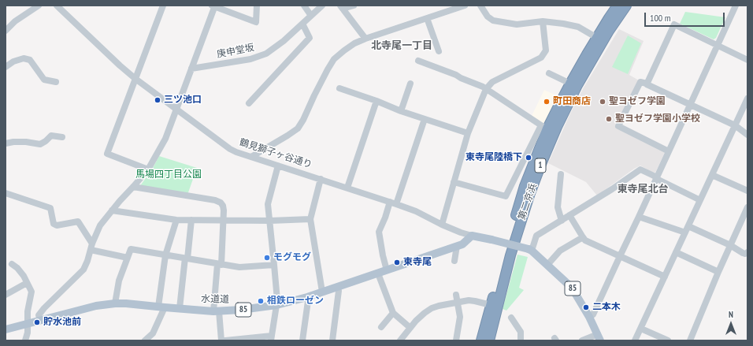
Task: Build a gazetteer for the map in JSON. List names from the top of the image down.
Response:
{
  "streets": {
    "highway": ["1", "第二京浜"],
    "main road": ["鶴見獅子ヶ谷通り", "85", "水道道"],
    "street": ["庚申堂坂"]
  },
  "crossings": [
    ["鶴見獅子ヶ谷通り", "85"],
    ["鶴見獅子ヶ谷通り", "水道道"]
  ],
  "districts": ["北寺尾一丁目", "東寺尾北台"],
  "parks": ["馬場四丁目公園"],
  "places": [
    "三ツ池口",
    "町田商店",
    "聖ヨゼフ学園",
    "聖ヨゼフ学園小学校",
    "東寺尾陸橋下",
    "モグモグ",
    "東寺尾",
    "相鉄ローゼン",
    "二本木",
    "貯水池前"
  ],
  "scale_bar": "100 m",
  "north": "top"
}
